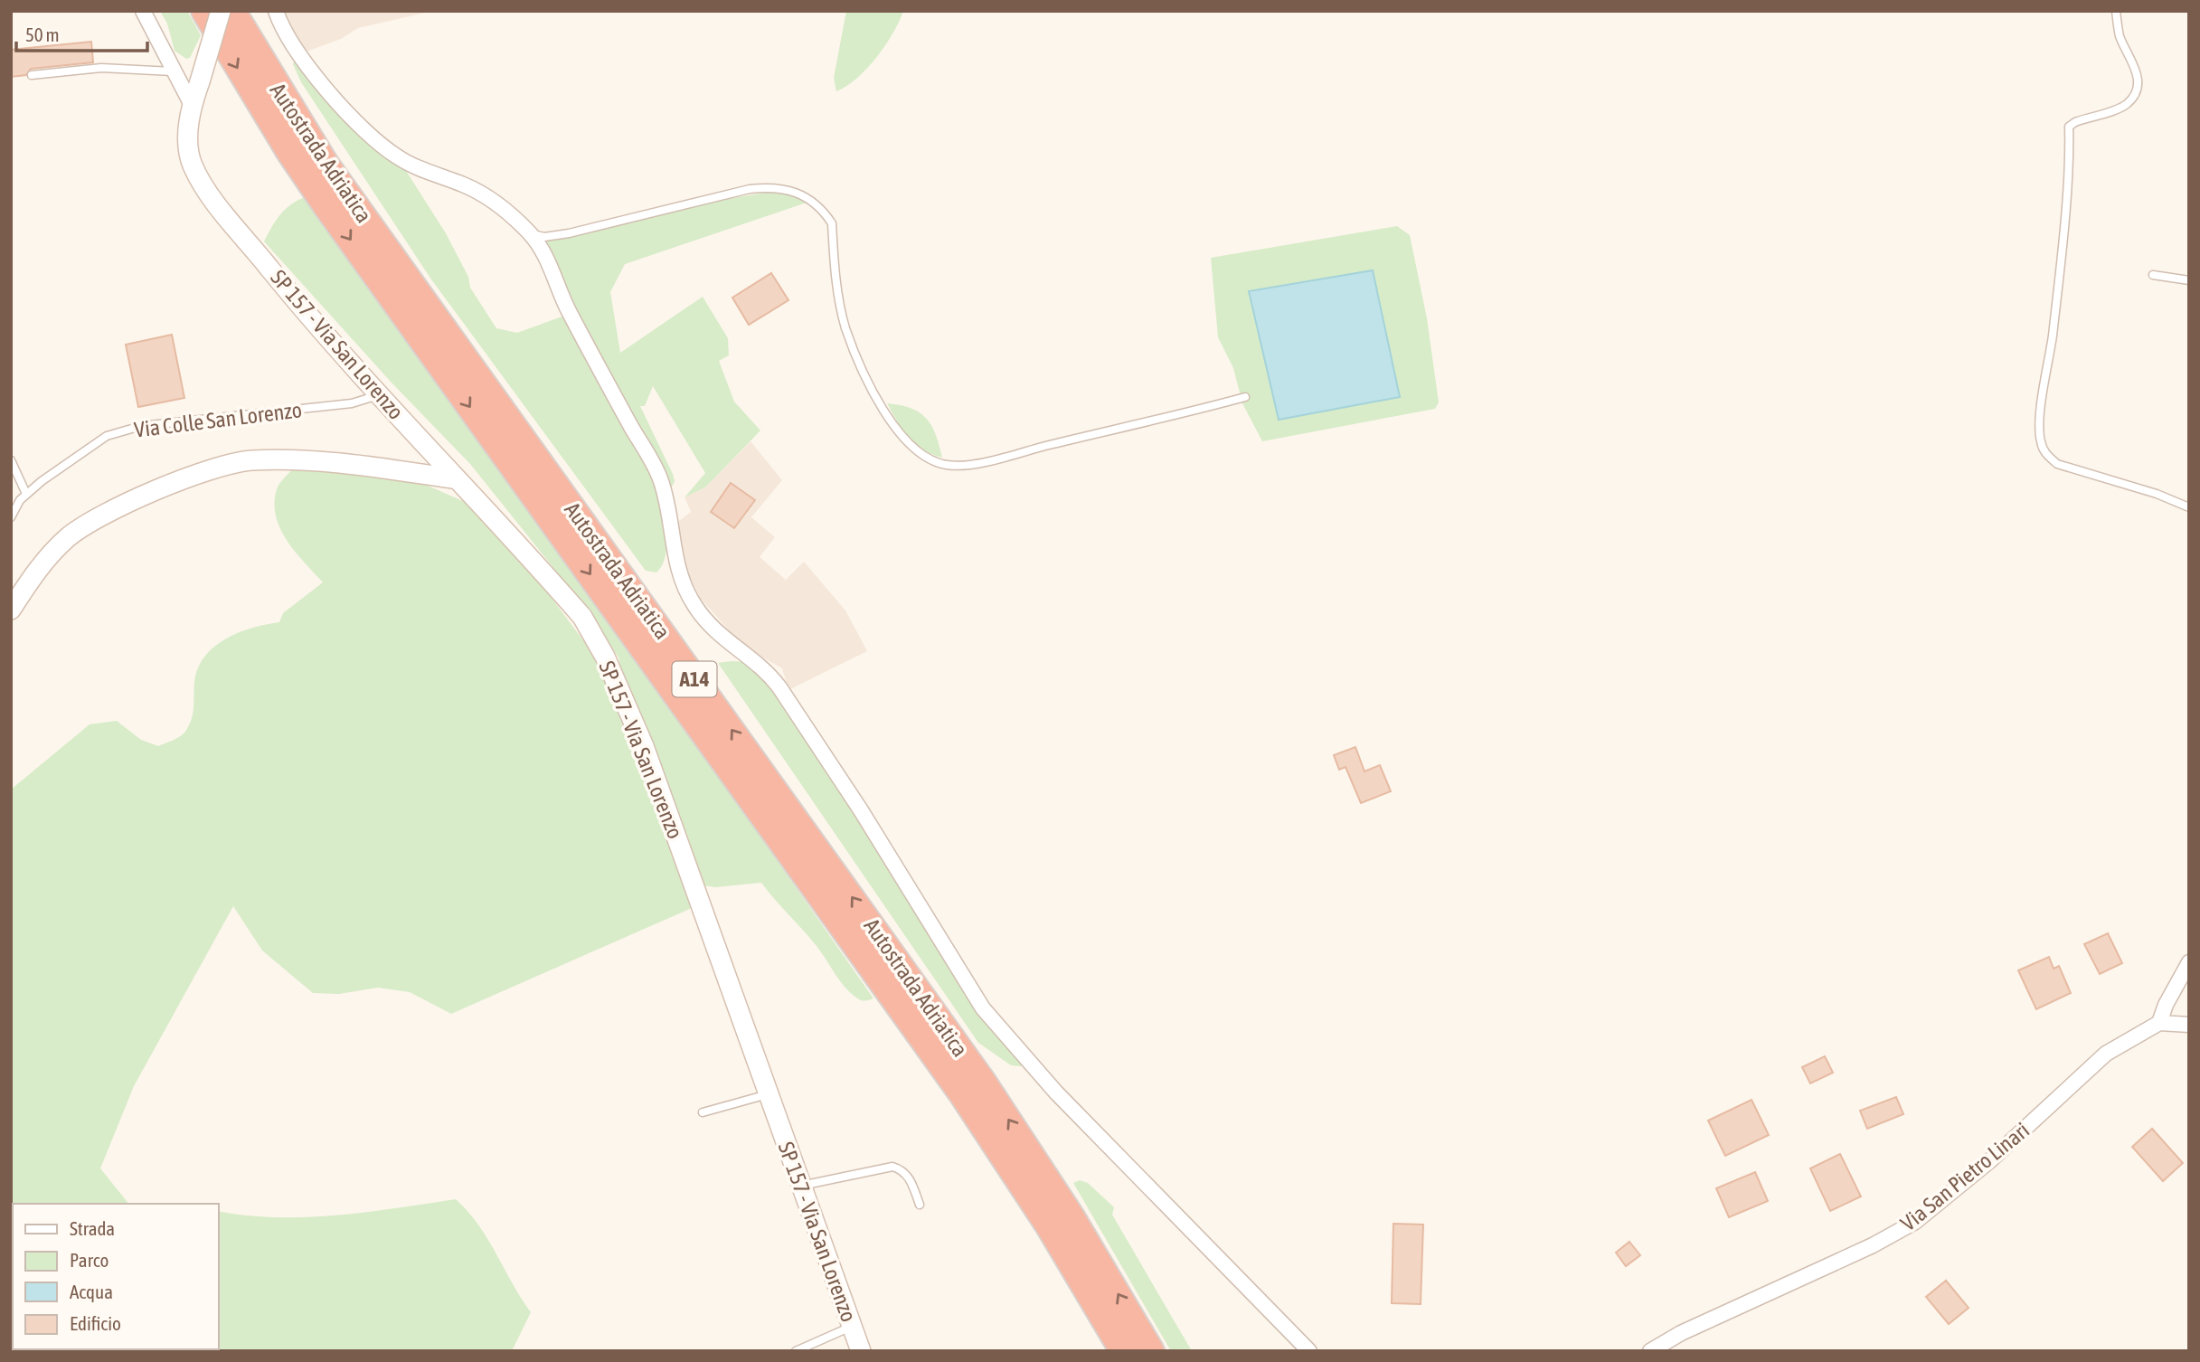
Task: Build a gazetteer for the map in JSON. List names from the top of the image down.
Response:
{
  "streets": {
    "highway": ["Autostrada Adriatica", "A14"],
    "main road": ["SP 157 - Via San Lorenzo"],
    "street": ["Via San Pietro Linari"],
    "lane": ["Via Colle San Lorenzo"]
  },
  "crossings": [
    ["SP 157 - Via San Lorenzo", "Via Colle San Lorenzo"]
  ],
  "legend": [
    "Strada",
    "Parco",
    "Acqua",
    "Edificio"
  ],
  "scale_bar": "50 m"
}
